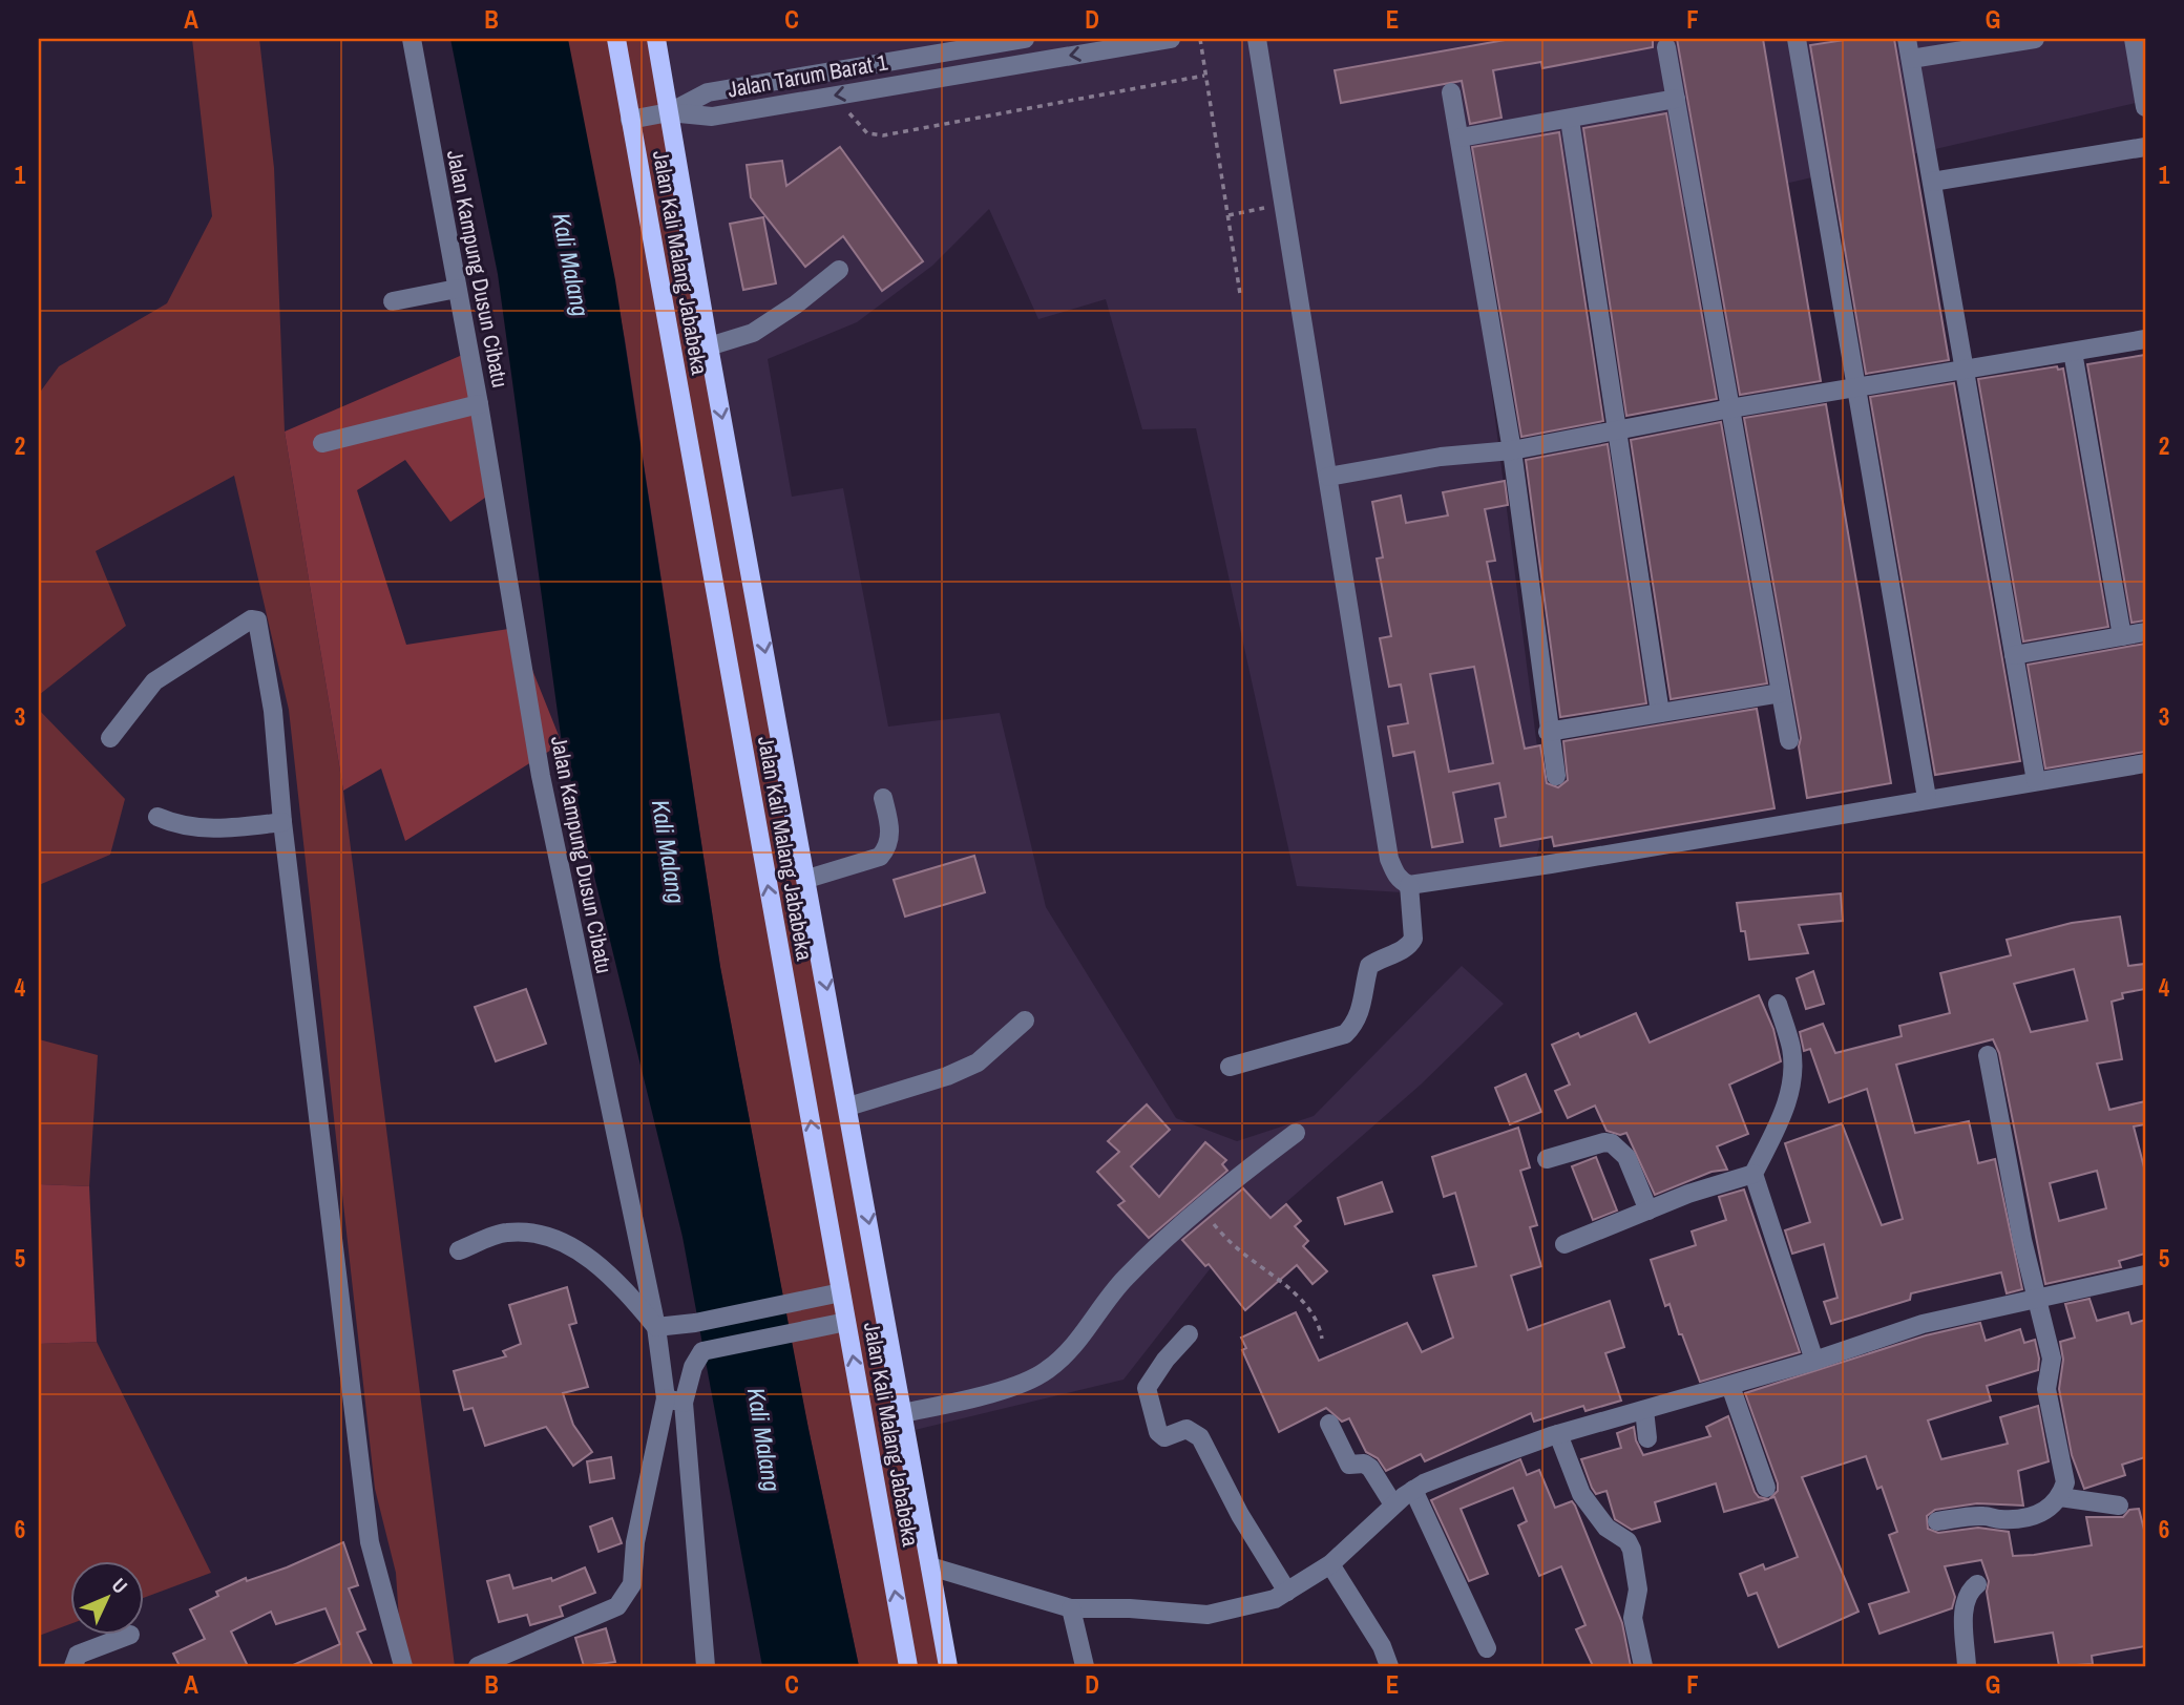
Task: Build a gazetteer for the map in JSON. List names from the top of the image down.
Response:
{
  "streets": {
    "main road": ["Jalan Kali Malang Jababeka"],
    "street": ["Jalan Tarum Barat 1", "Jalan Kampung Dusun Cibatu"]
  },
  "crossings": [
    ["Jalan Tarum Barat 1", "Jalan Kali Malang Jababeka"]
  ],
  "water": ["Kali Malang"],
  "north": "top right",
  "grid": {
    "columns": [
      "A",
      "B",
      "C",
      "D",
      "E",
      "F",
      "G"
    ],
    "rows": [
      "1",
      "2",
      "3",
      "4",
      "5",
      "6"
    ]
  }
}
